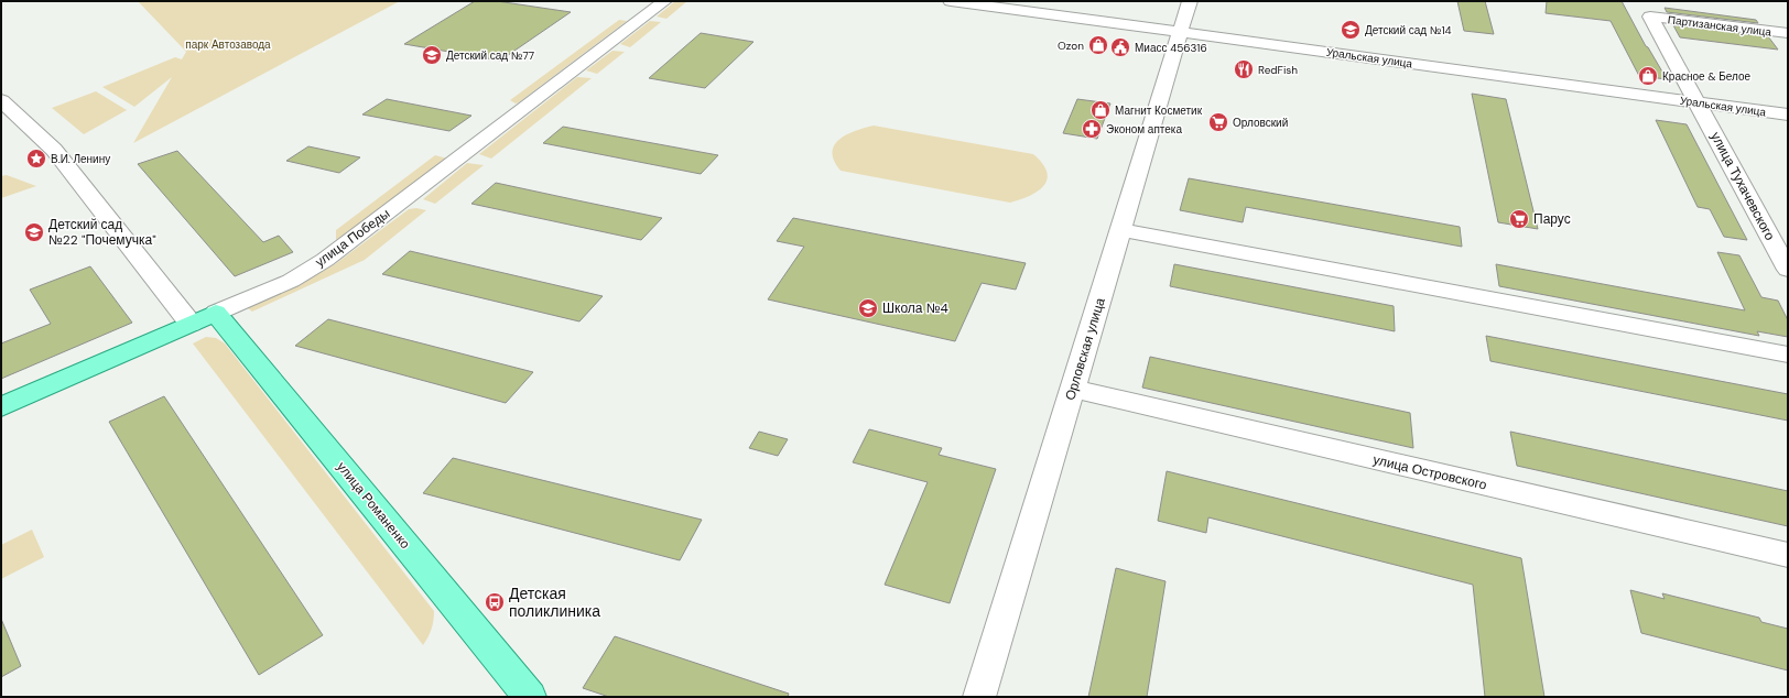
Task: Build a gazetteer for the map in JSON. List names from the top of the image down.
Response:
{
  "streets": {
    "main road": ["улица Победы", "улица Романенко"],
    "street": [
      "Партизанская улица",
      "Уральская улица",
      "улица Тухачевского",
      "Орловская улица",
      "улица Островского"
    ]
  },
  "crossings": [
    ["Партизанская улица", "улица Тухачевского"],
    ["Уральская улица", "улица Тухачевского"],
    ["Уральская улица", "Орловская улица"],
    ["улица Победы", "улица Романенко"],
    ["Орловская улица", "улица Островского"]
  ],
  "parks": ["парк Автозавода"],
  "places": {
    "school or university": [
      "Детский сад №14",
      "Детский сад №77",
      "Детский сад №22 \"Почемучка\"",
      "Школа №4"
    ],
    "shop": ["Ozon", "Красное & Белое", "Магнит Косметик"],
    "public building": ["Миасс 456316"],
    "restaurant": ["RedFish"],
    "supermarket": ["Орловский", "Парус"],
    "pharmacy": ["Эконом аптека"],
    "place": ["В.И. Ленину"],
    "bus stop": ["Детская поликлиника"]
  }
}
